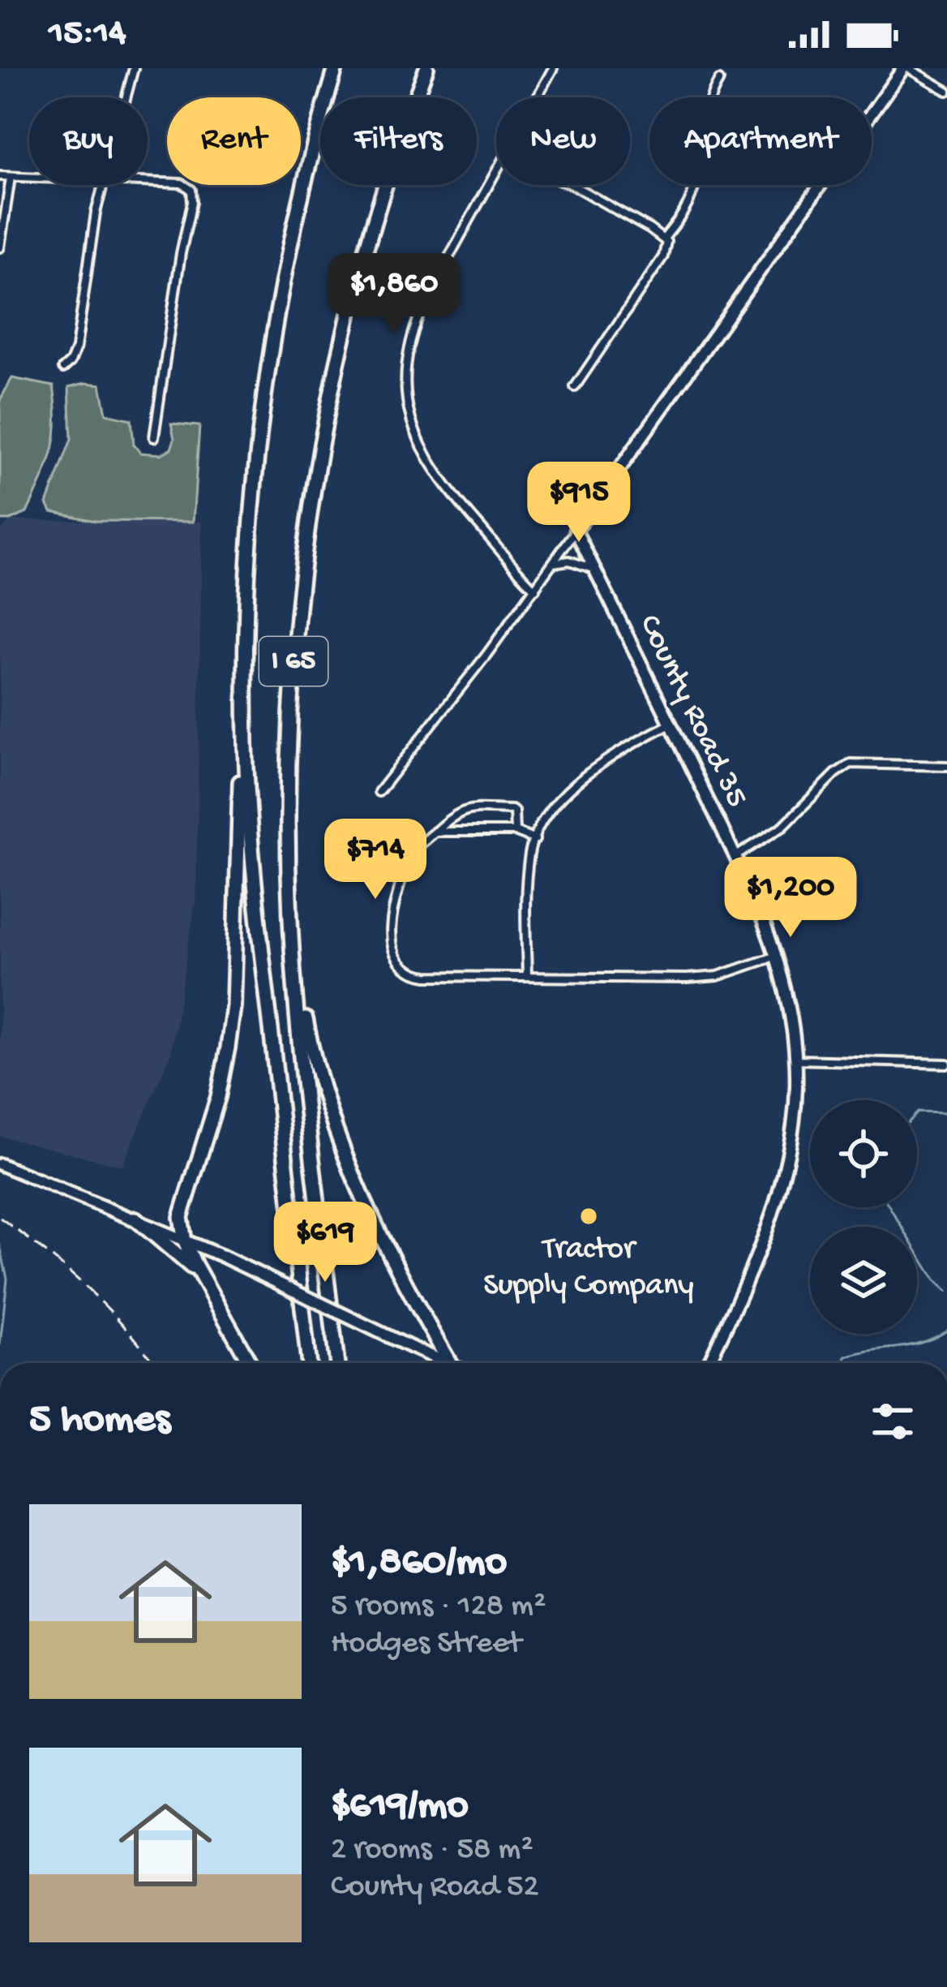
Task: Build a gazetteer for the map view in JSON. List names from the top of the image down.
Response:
{
  "streets": {
    "highway": ["I 65"],
    "street": ["County Road 35"]
  },
  "places": ["Tractor Supply Company"],
  "page": {
    "status": "15:14",
    "chip": [
      "Buy",
      "Rent",
      "Filters",
      "New",
      "Apartment"
    ],
    "price": [
      "$1,860",
      "$915",
      "$714",
      "$1,200",
      "$619"
    ],
    "heading": "5 homes",
    "list": [
      {
        "name": "$1,860/mo",
        "note": "5 rooms · 128 m² · Hodges Street"
      },
      {
        "name": "$619/mo",
        "note": "2 rooms · 58 m² · County Road 52"
      }
    ]
  }
}
